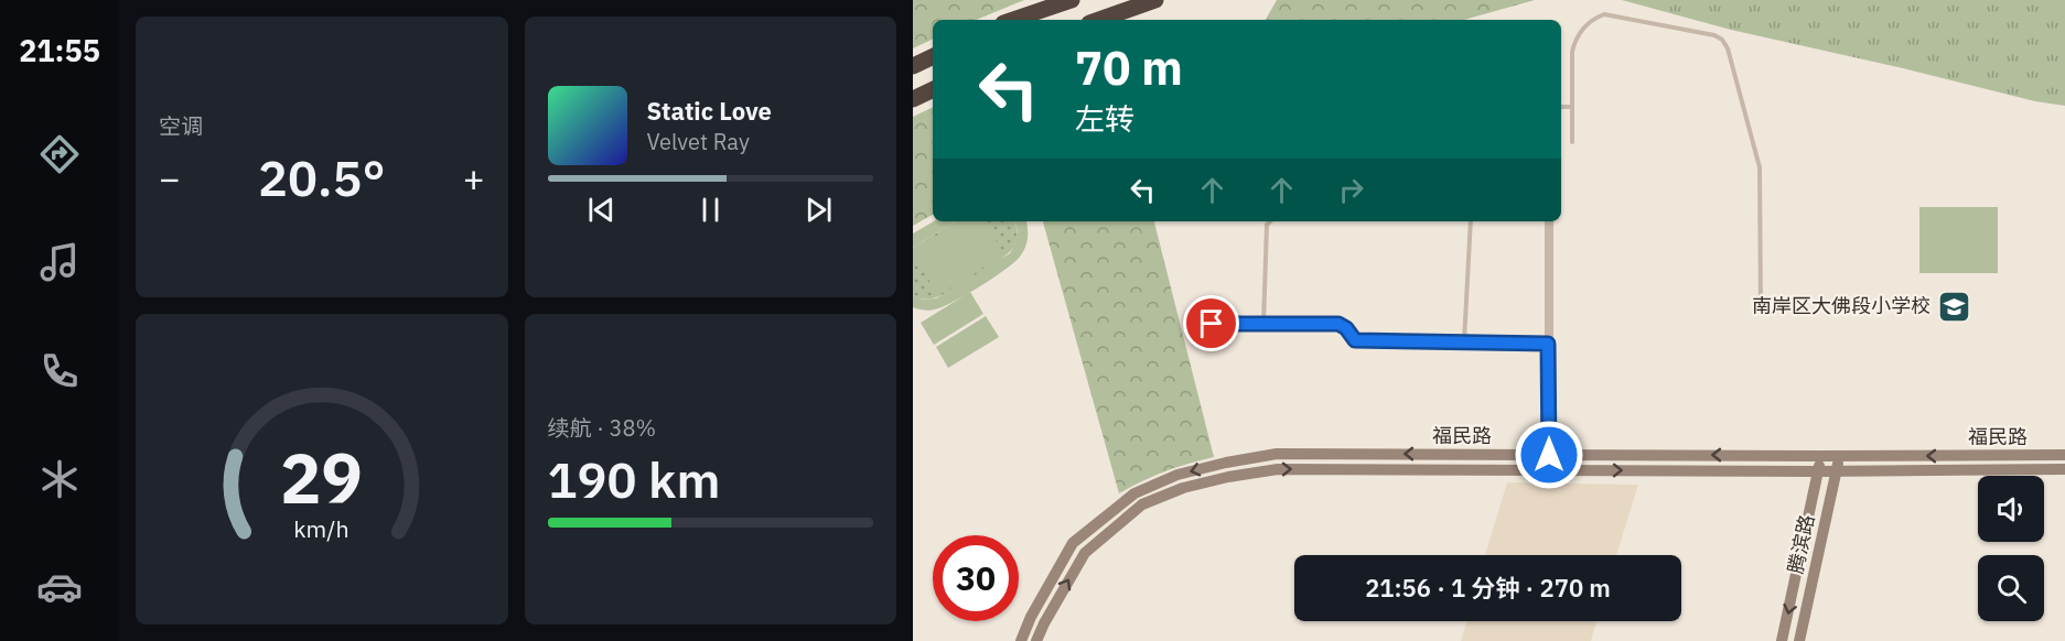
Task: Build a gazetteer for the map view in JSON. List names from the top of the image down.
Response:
{
  "streets": {
    "main road": ["福民路", "腾滨路"]
  },
  "crossings": [
    ["福民路", "腾滨路"]
  ],
  "places": {
    "school or university": ["南岸区大佛段小学校"]
  },
  "page": {
    "tabs": "21:55",
    "tile": [
      "空调",
      ["续航 · 38%", "190 km"]
    ],
    "turn": ["70 m", "左转"],
    "song": ["Static Love", "Velvet Ray"],
    "heat": ["−", "20.5°", "+"],
    "limit": "30",
    "trip": "21:56 · 1 分钟 · 270 m",
    "gauge": ["29", "km/h"]
  }
}
